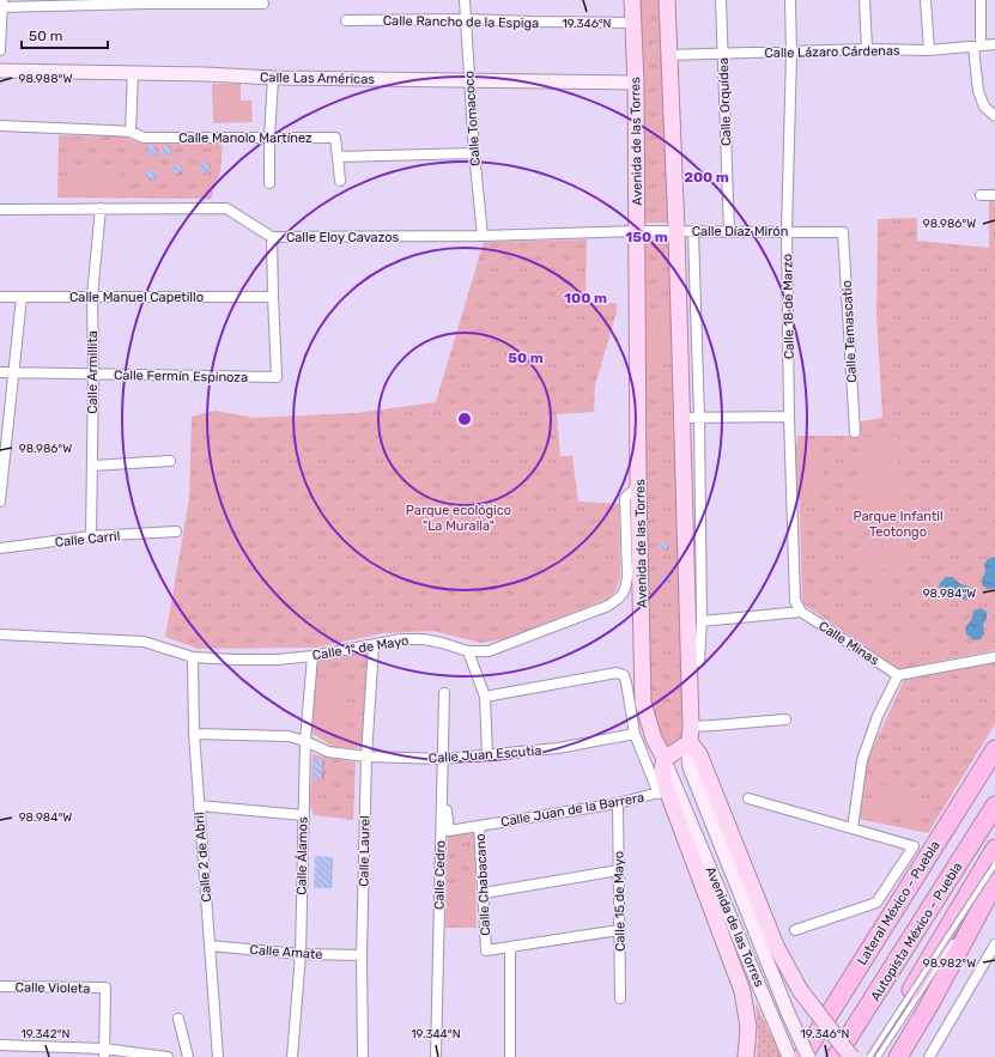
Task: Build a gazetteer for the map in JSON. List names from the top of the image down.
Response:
{
  "streets": {
    "highway": ["Lateral México - Puebla", "Autopista México - Puebla"],
    "main road": ["Calle Las Américas", "Avenida de las Torres"],
    "street": [
      "Calle Rancho de la Espiga",
      "Calle Lázaro Cárdenas",
      "Calle Orquídea",
      "Calle Tomacoco",
      "Calle Manolo Martínez",
      "Calle Díaz Mirón",
      "Calle Eloy Cavazos",
      "Calle Manuel Capetillo",
      "Calle 18 de Marzo",
      "Calle Temascatio",
      "Calle Armillita",
      "Calle Fermín Espinoza",
      "Calle Carril",
      "Calle Minas",
      "Calle 1º de Mayo",
      "Calle Juan Escutia",
      "Calle Juan de la Barrera",
      "Calle Laurel",
      "Calle Álamos",
      "Calle 2 de Abril",
      "Calle Cedro",
      "Calle Chabacano",
      "Calle 15 de Mayo",
      "Calle Amate",
      "Calle Violeta"
    ]
  },
  "crossings": [
    ["Calle Rancho de la Espiga", "Calle Tomacoco"],
    ["Calle Rancho de la Espiga", "Avenida de las Torres"],
    ["Calle Lázaro Cárdenas", "Calle Orquídea"],
    ["Calle Lázaro Cárdenas", "Avenida de las Torres"],
    ["Calle Lázaro Cárdenas", "Calle 18 de Marzo"],
    ["Calle Las Américas", "Calle Tomacoco"],
    ["Calle Las Américas", "Avenida de las Torres"],
    ["Calle Orquídea", "Calle Díaz Mirón"],
    ["Calle Tomacoco", "Calle Eloy Cavazos"],
    ["Avenida de las Torres", "Calle Díaz Mirón"],
    ["Avenida de las Torres", "Calle Eloy Cavazos"],
    ["Avenida de las Torres", "Calle 1º de Mayo"],
    ["Calle Díaz Mirón", "Calle Eloy Cavazos"],
    ["Calle Díaz Mirón", "Calle 18 de Marzo"],
    ["Calle Díaz Mirón", "Calle Temascatio"],
    ["Calle Eloy Cavazos", "Calle Armillita"],
    ["Calle Manuel Capetillo", "Calle Armillita"],
    ["Calle Manuel Capetillo", "Calle Fermín Espinoza"],
    ["Calle 18 de Marzo", "Calle Minas"],
    ["Calle Armillita", "Calle Fermín Espinoza"],
    ["Calle Armillita", "Calle Carril"],
    ["Calle 1º de Mayo", "Calle Laurel"],
    ["Calle 1º de Mayo", "Calle Álamos"],
    ["Calle 1º de Mayo", "Calle 2 de Abril"],
    ["Calle Juan Escutia", "Calle Laurel"],
    ["Calle Juan Escutia", "Calle Álamos"],
    ["Calle Juan Escutia", "Calle 2 de Abril"],
    ["Calle Juan Escutia", "Calle Cedro"],
    ["Calle Juan de la Barrera", "Calle Cedro"],
    ["Calle Juan de la Barrera", "Calle Chabacano"],
    ["Calle Juan de la Barrera", "Calle 15 de Mayo"],
    ["Calle Laurel", "Calle Amate"],
    ["Calle Álamos", "Calle Amate"],
    ["Calle 2 de Abril", "Calle Amate"]
  ],
  "parks": ["Parque ecológico \"La Muralla\"", "Parque Infantil Teotongo"],
  "scale_bar": "50 m",
  "coordinates": [
    "19.346°N",
    "98.988°W",
    "98.986°W",
    "98.984°W",
    "98.982°W",
    "19.342°N",
    "19.344°N"
  ],
  "rings": [
    "200 m",
    "150 m",
    "100 m",
    "50 m"
  ]
}
